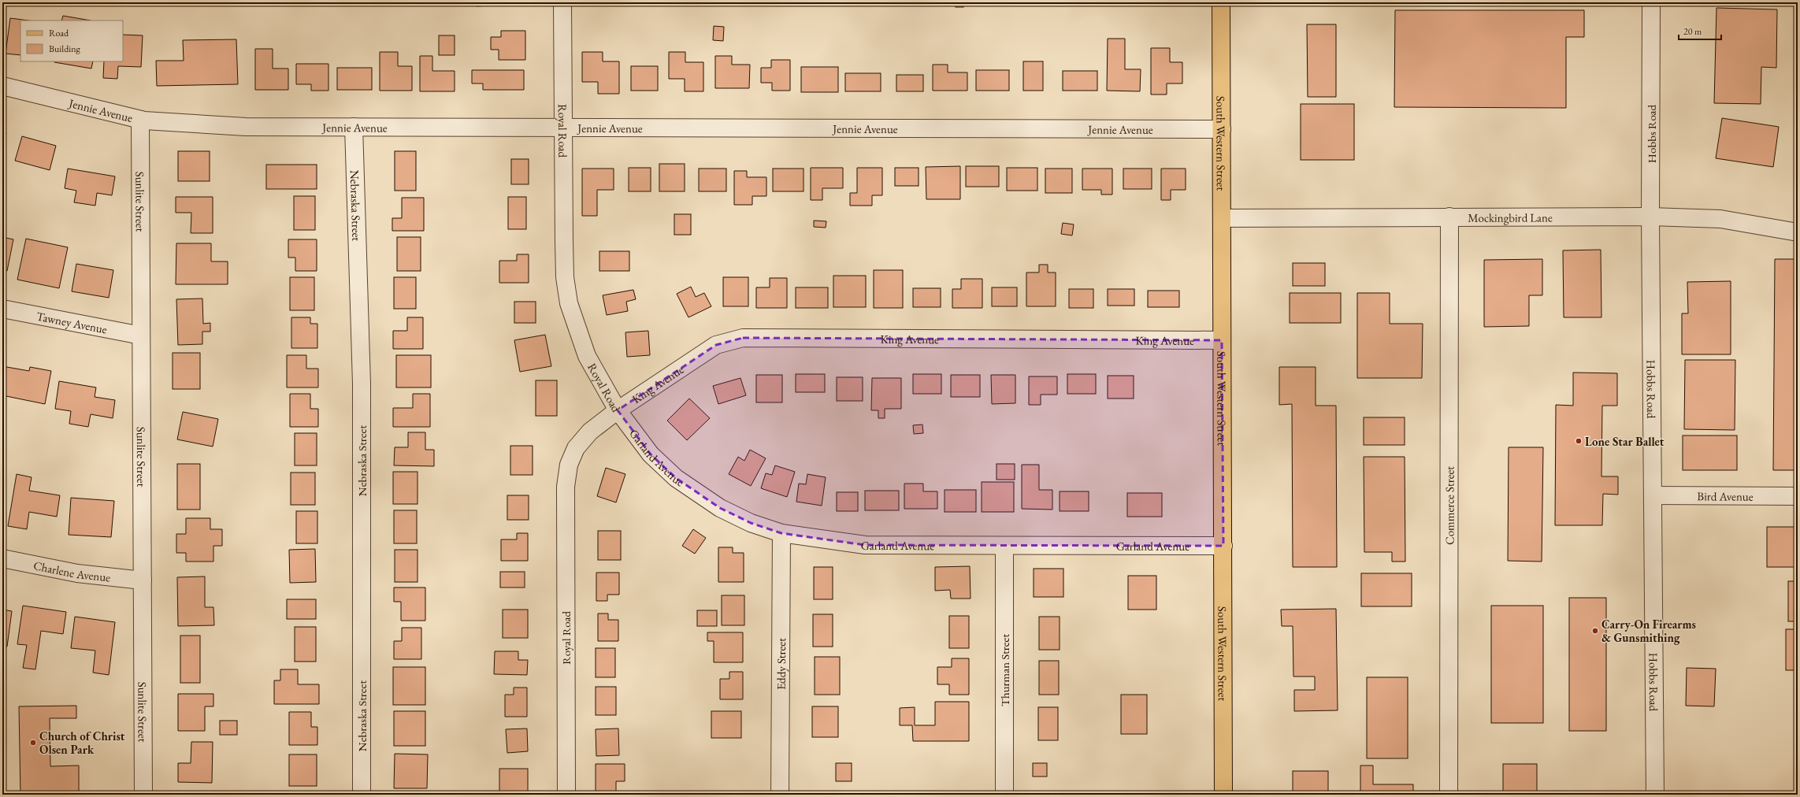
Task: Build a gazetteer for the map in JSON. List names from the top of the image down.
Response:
{
  "streets": {
    "main road": ["South Western Street"],
    "street": [
      "Jennie Avenue",
      "Royal Road",
      "Hobbs Road",
      "Sunlite Street",
      "Nebraska Street",
      "Mockingbird Lane",
      "Tawney Avenue",
      "King Avenue",
      "Garland Avenue",
      "Bird Avenue",
      "Commerce Street",
      "Charlene Avenue",
      "Eddy Street",
      "Thurman Street"
    ]
  },
  "crossings": [
    ["Jennie Avenue", "Royal Road"],
    ["Jennie Avenue", "South Western Street"],
    ["Jennie Avenue", "Sunlite Street"],
    ["Jennie Avenue", "Nebraska Street"],
    ["Royal Road", "King Avenue"],
    ["Royal Road", "Garland Avenue"],
    ["Hobbs Road", "Mockingbird Lane"],
    ["Hobbs Road", "Bird Avenue"],
    ["South Western Street", "Mockingbird Lane"],
    ["South Western Street", "King Avenue"],
    ["South Western Street", "Garland Avenue"],
    ["Sunlite Street", "Tawney Avenue"],
    ["Sunlite Street", "Charlene Avenue"],
    ["Mockingbird Lane", "Commerce Street"],
    ["King Avenue", "Garland Avenue"],
    ["Garland Avenue", "Eddy Street"],
    ["Garland Avenue", "Thurman Street"]
  ],
  "places": ["Lone Star Ballet", "Carry-On Firearms & Gunsmithing", "Church of Christ Olsen Park"],
  "legend": ["Road", "Building"],
  "scale_bar": "20 m"
}
